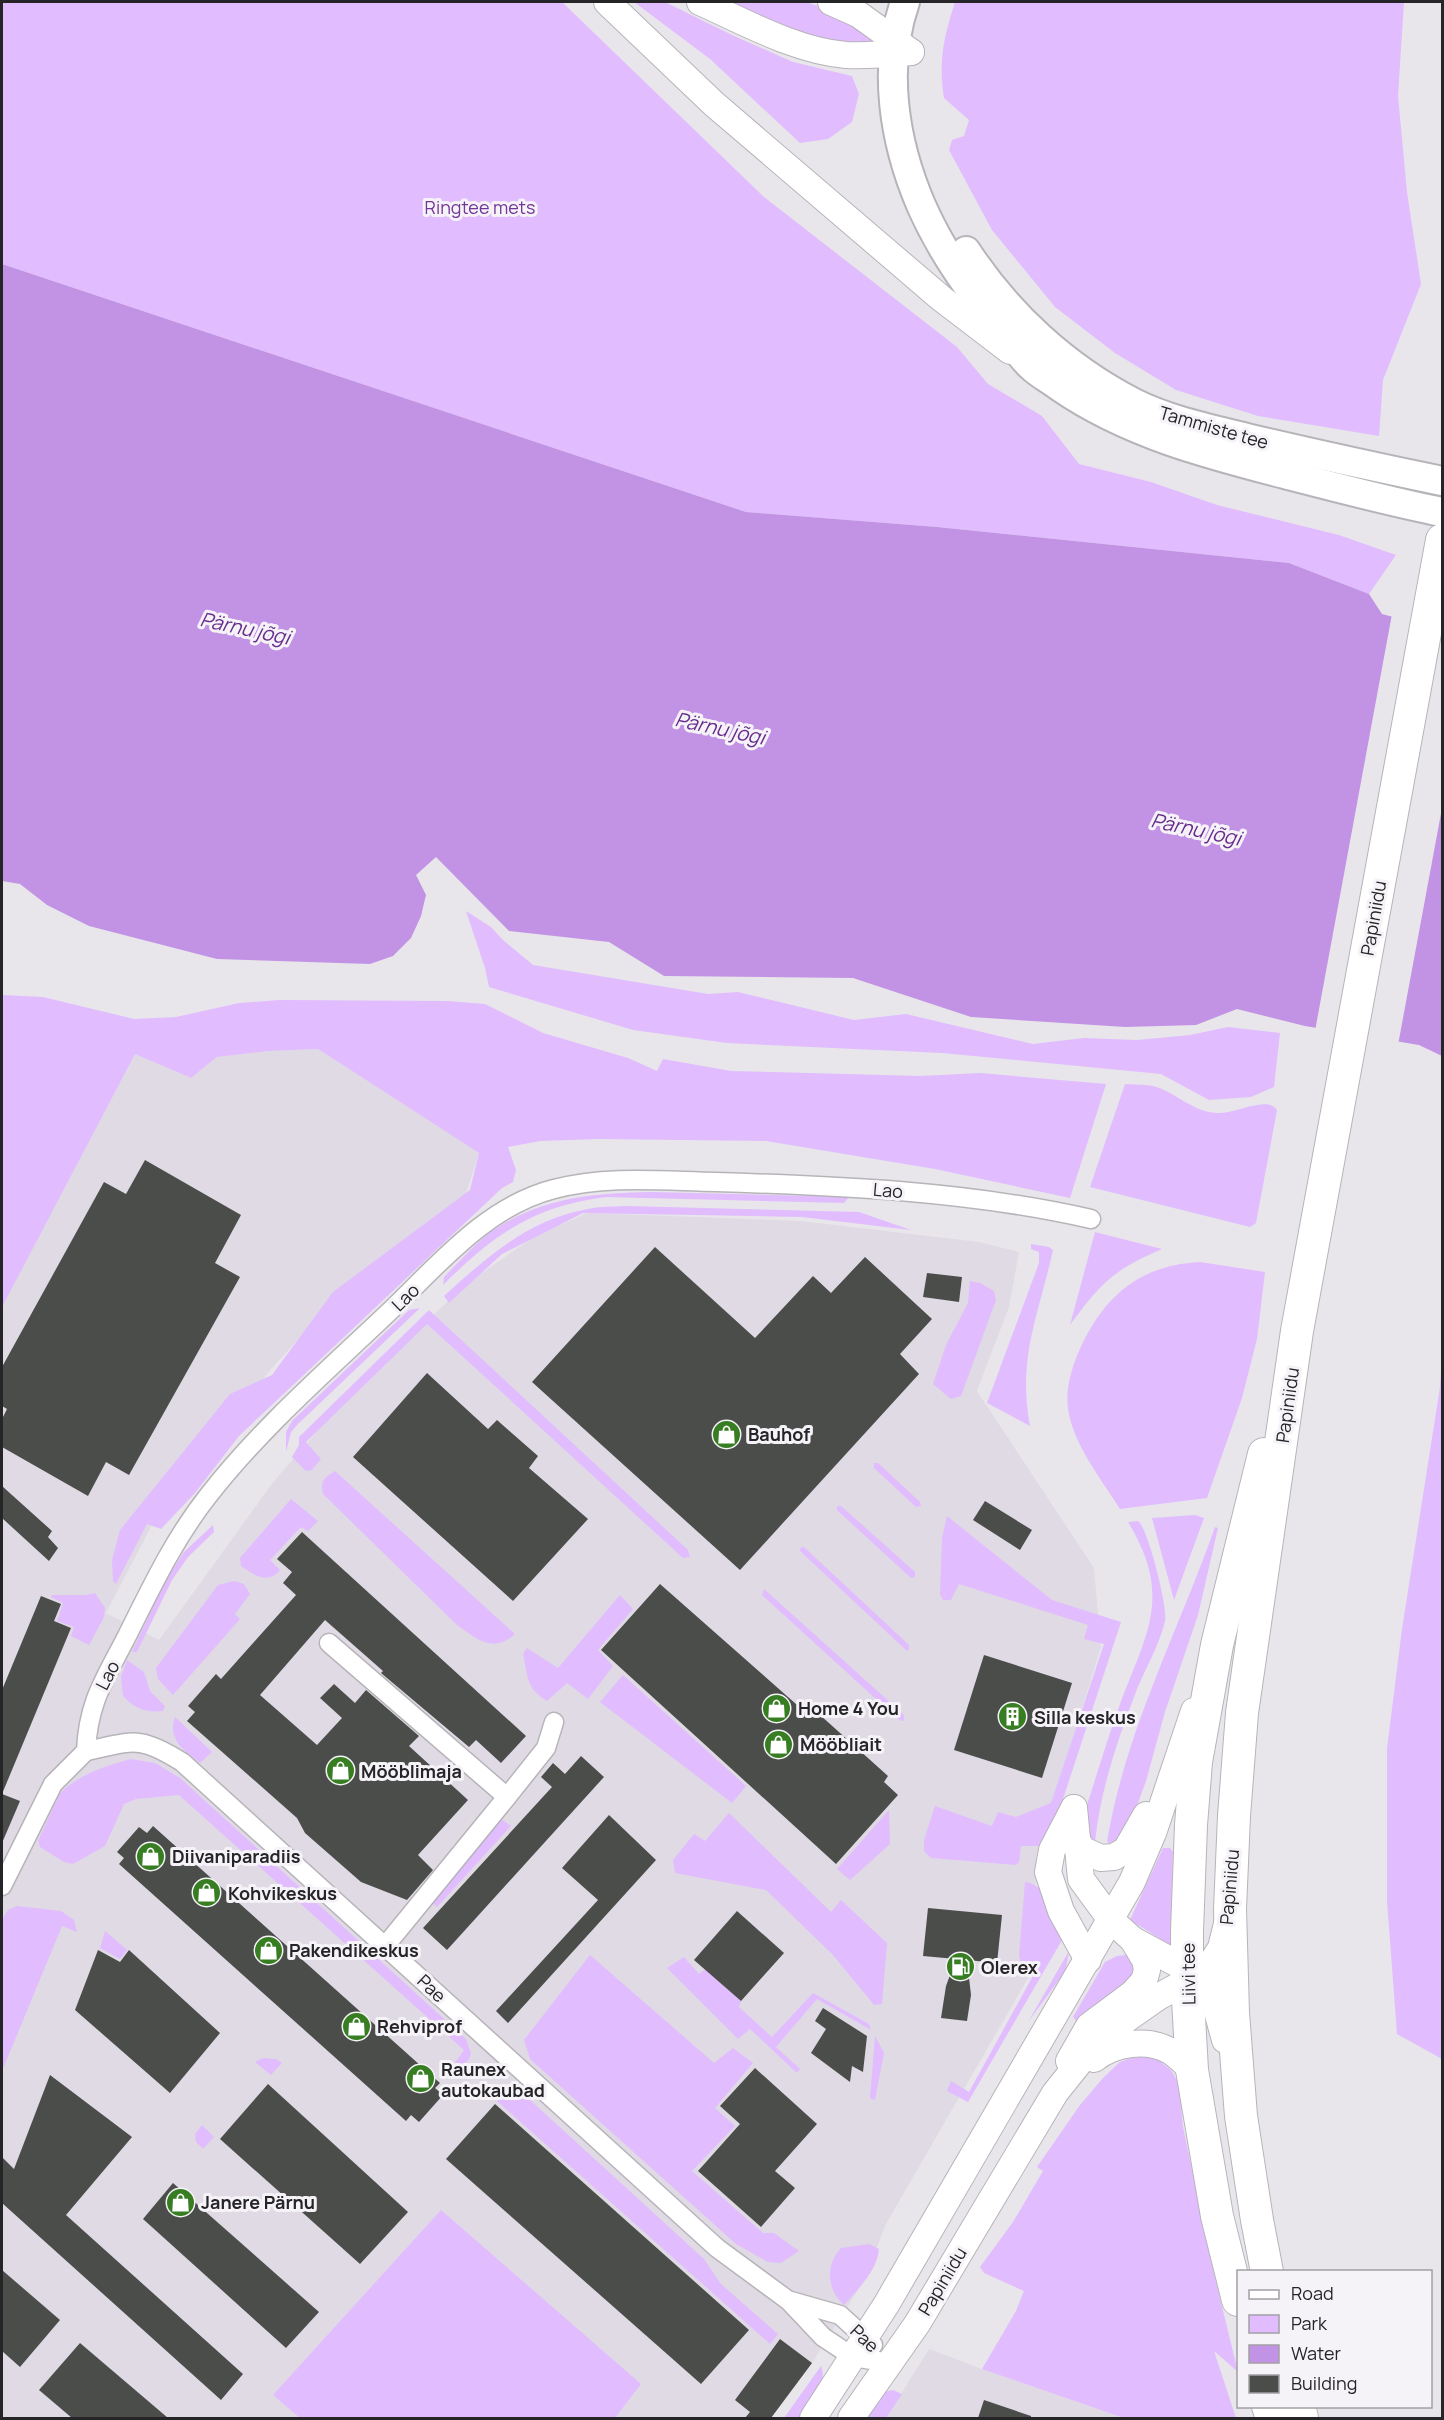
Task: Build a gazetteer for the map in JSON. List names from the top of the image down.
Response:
{
  "streets": {
    "highway": ["Papiniidu", "Liivi tee"],
    "main road": ["Tammiste tee"],
    "street": ["Lao", "Pae"]
  },
  "crossings": [
    ["Papiniidu", "Liivi tee"],
    ["Papiniidu", "Pae"],
    ["Lao", "Pae"]
  ],
  "water": ["Pärnu jõgi"],
  "parks": ["Ringtee mets"],
  "places": {
    "shop": [
      "Bauhof",
      "Home 4 You",
      "Mööbliait",
      "Mööblimaja",
      "Diivaniparadiis",
      "Kohvikeskus",
      "Pakendikeskus",
      "Rehviprof",
      "Raunex autokaubad",
      "Janere Pärnu"
    ],
    "building": ["Silla keskus"],
    "fuel station": ["Olerex"]
  },
  "legend": [
    "Road",
    "Park",
    "Water",
    "Building"
  ]
}
